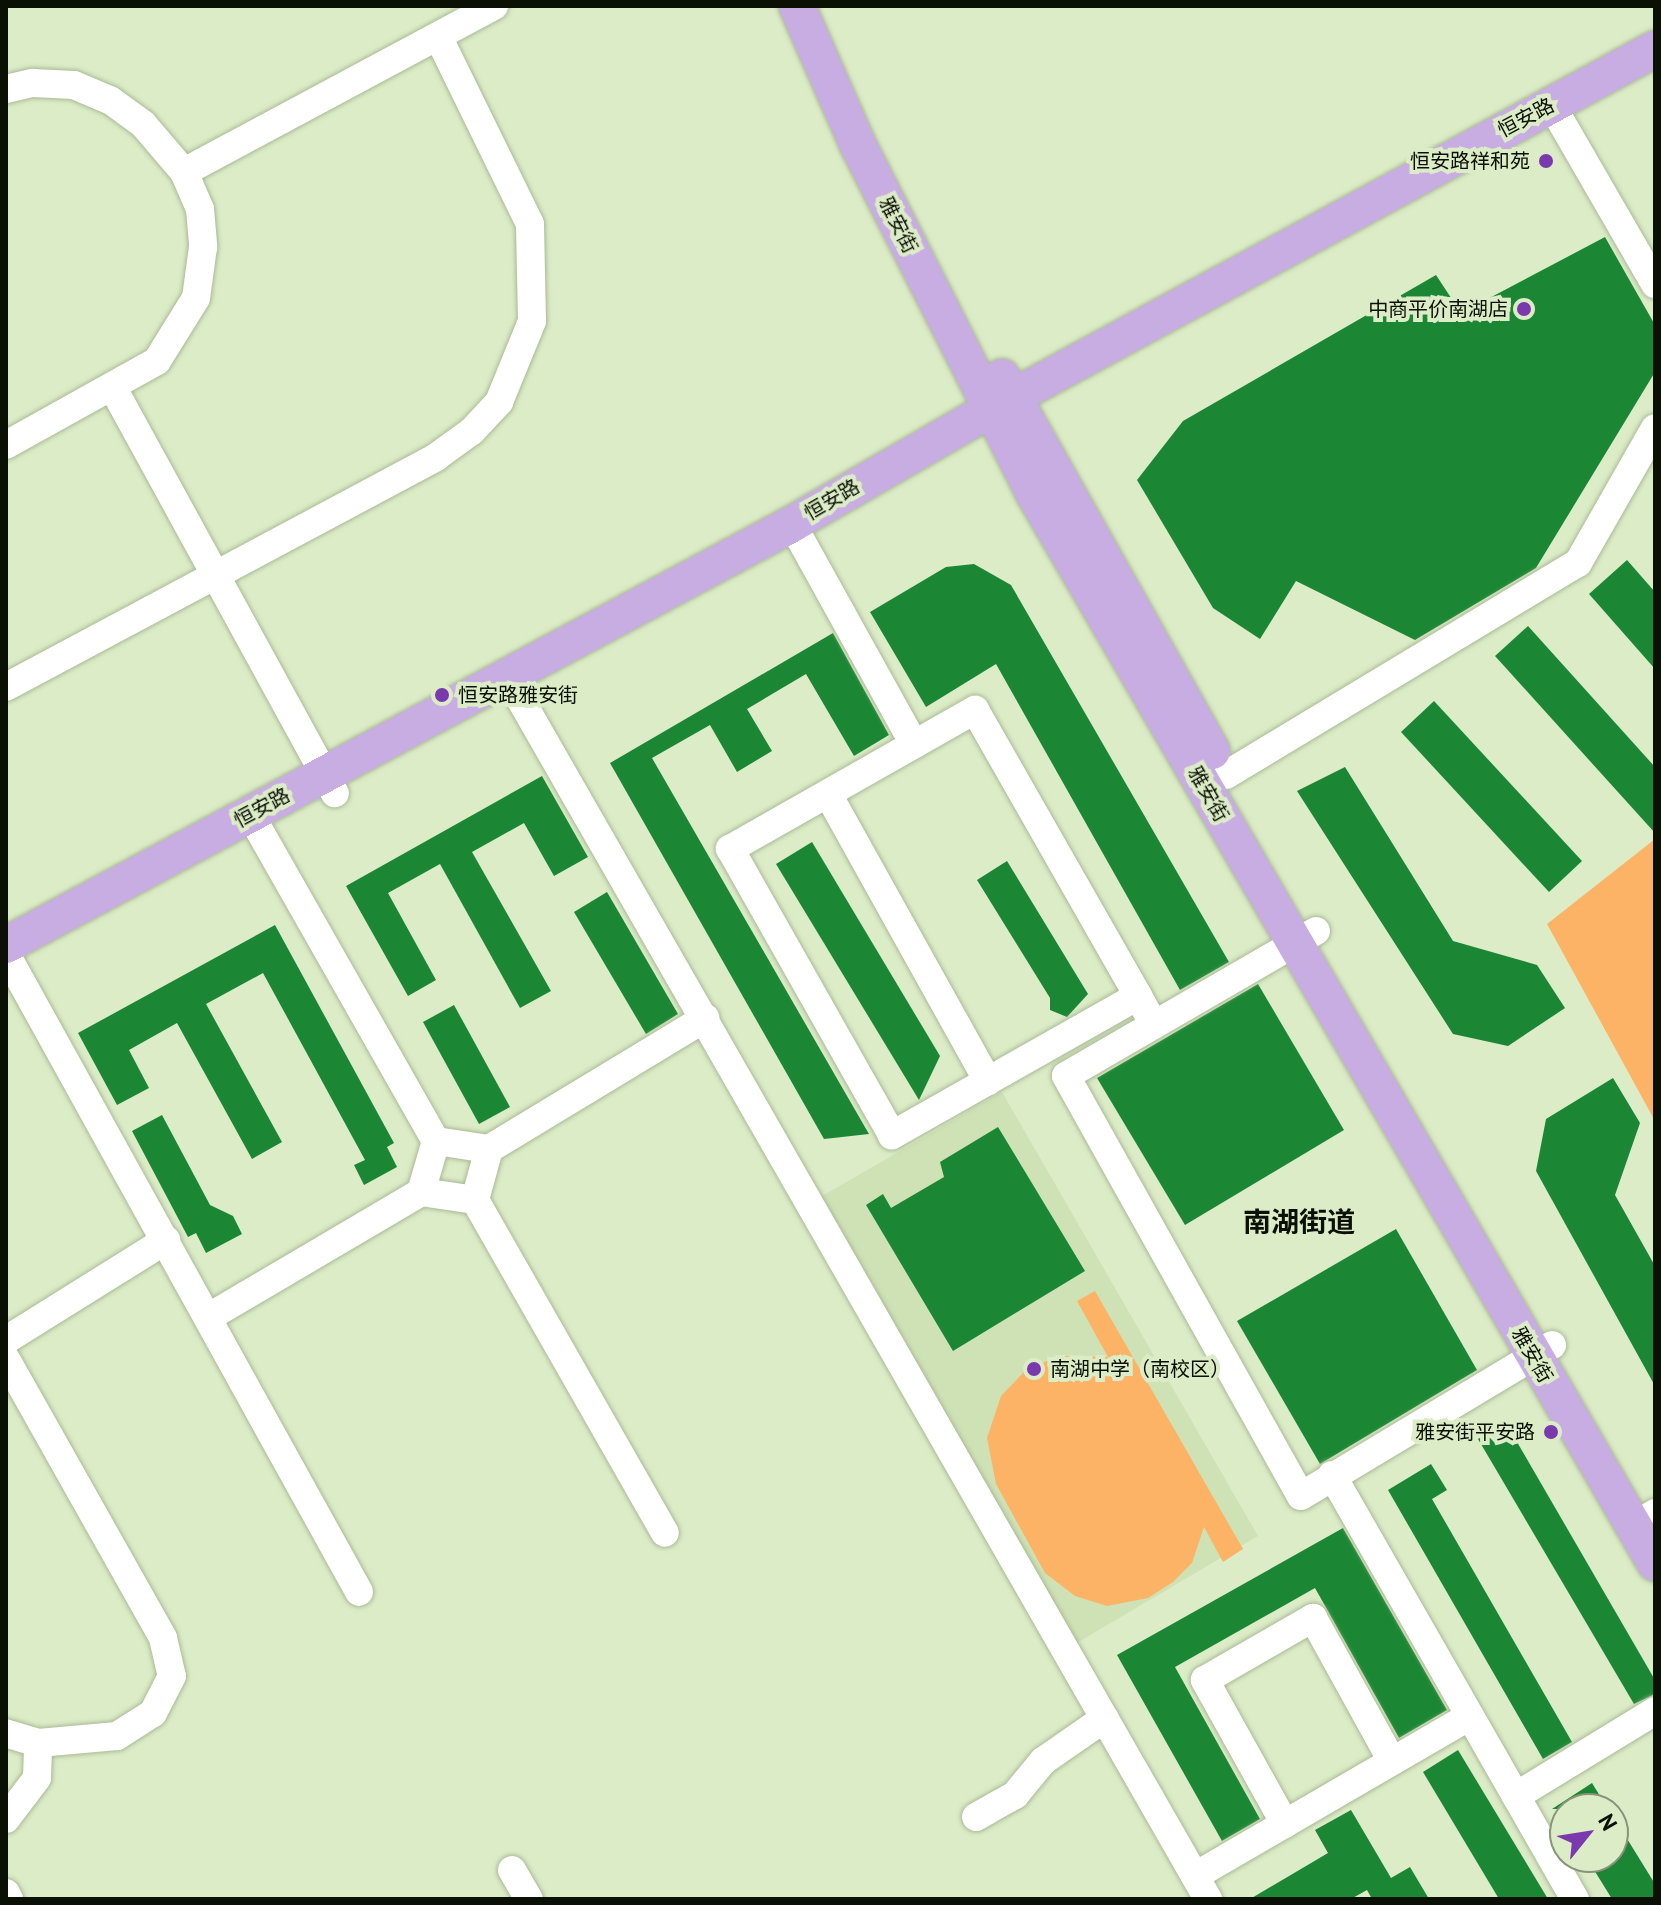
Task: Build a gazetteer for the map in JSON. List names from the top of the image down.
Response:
{
  "streets": {
    "main road": ["恒安路", "雅安街"]
  },
  "crossings": [
    ["恒安路", "雅安街"]
  ],
  "districts": ["南湖街道"],
  "places": [
    "恒安路祥和苑",
    "中商平价南湖店",
    "恒安路雅安街",
    "南湖中学（南校区）",
    "雅安街平安路"
  ],
  "north": "top right"
}
